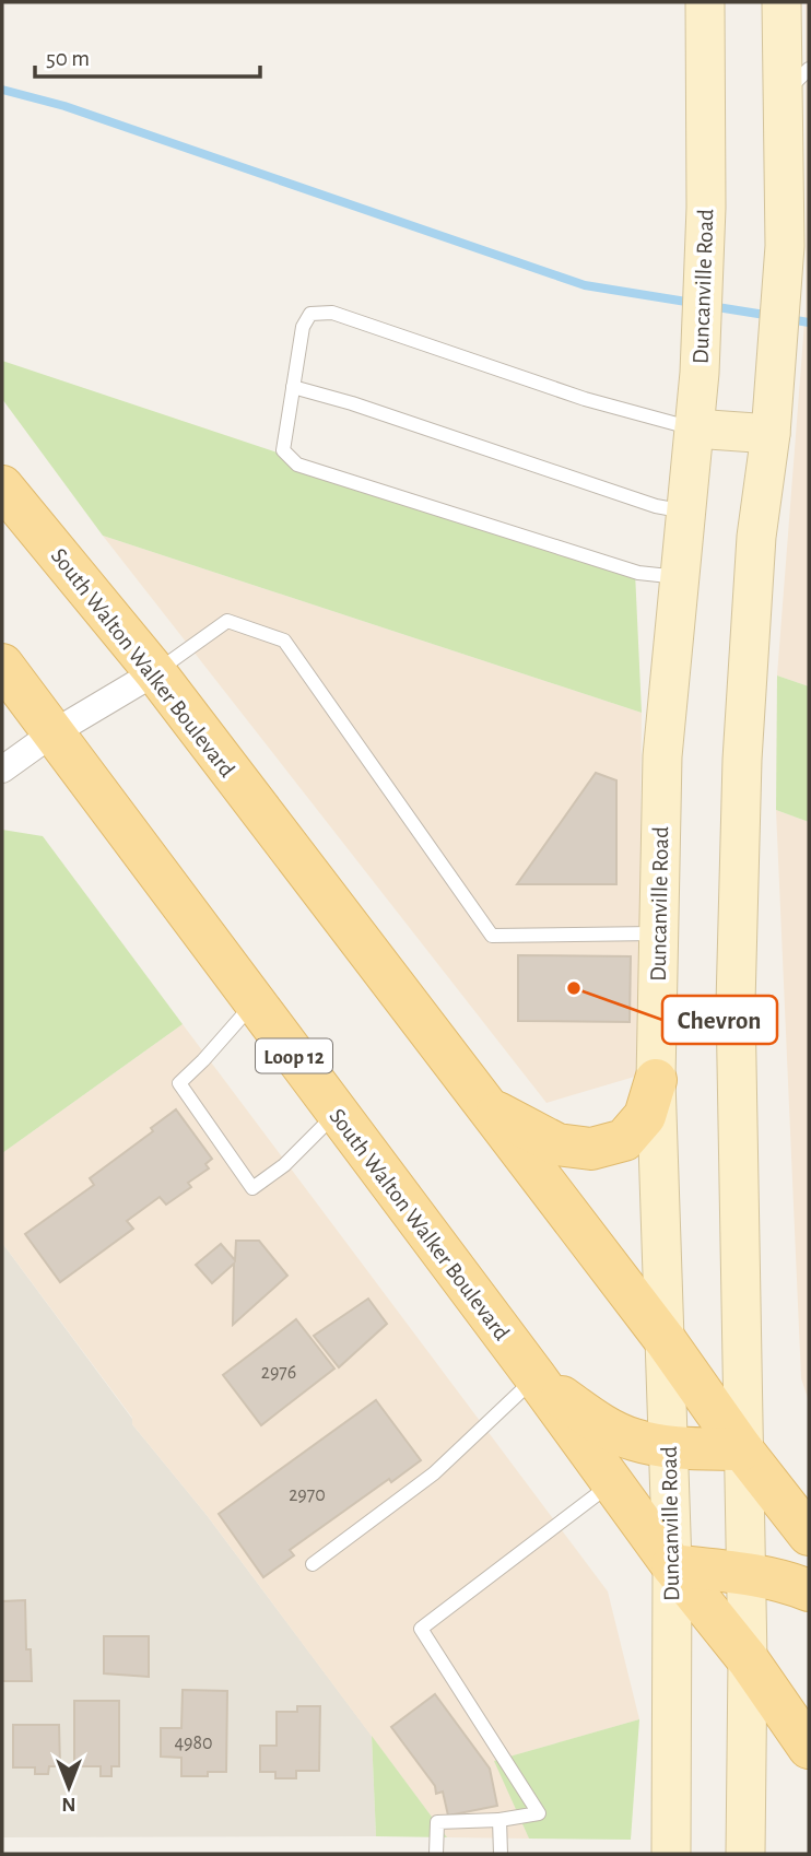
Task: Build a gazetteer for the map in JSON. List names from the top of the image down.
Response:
{
  "streets": {
    "main road": ["Duncanville Road", "South Walton Walker Boulevard", "Loop 12"]
  },
  "crossings": [
    ["Duncanville Road", "South Walton Walker Boulevard"]
  ],
  "places": ["Chevron"],
  "house_numbers": ["2976", "2970", "4980"],
  "scale_bar": "50 m",
  "north": "bottom"
}
